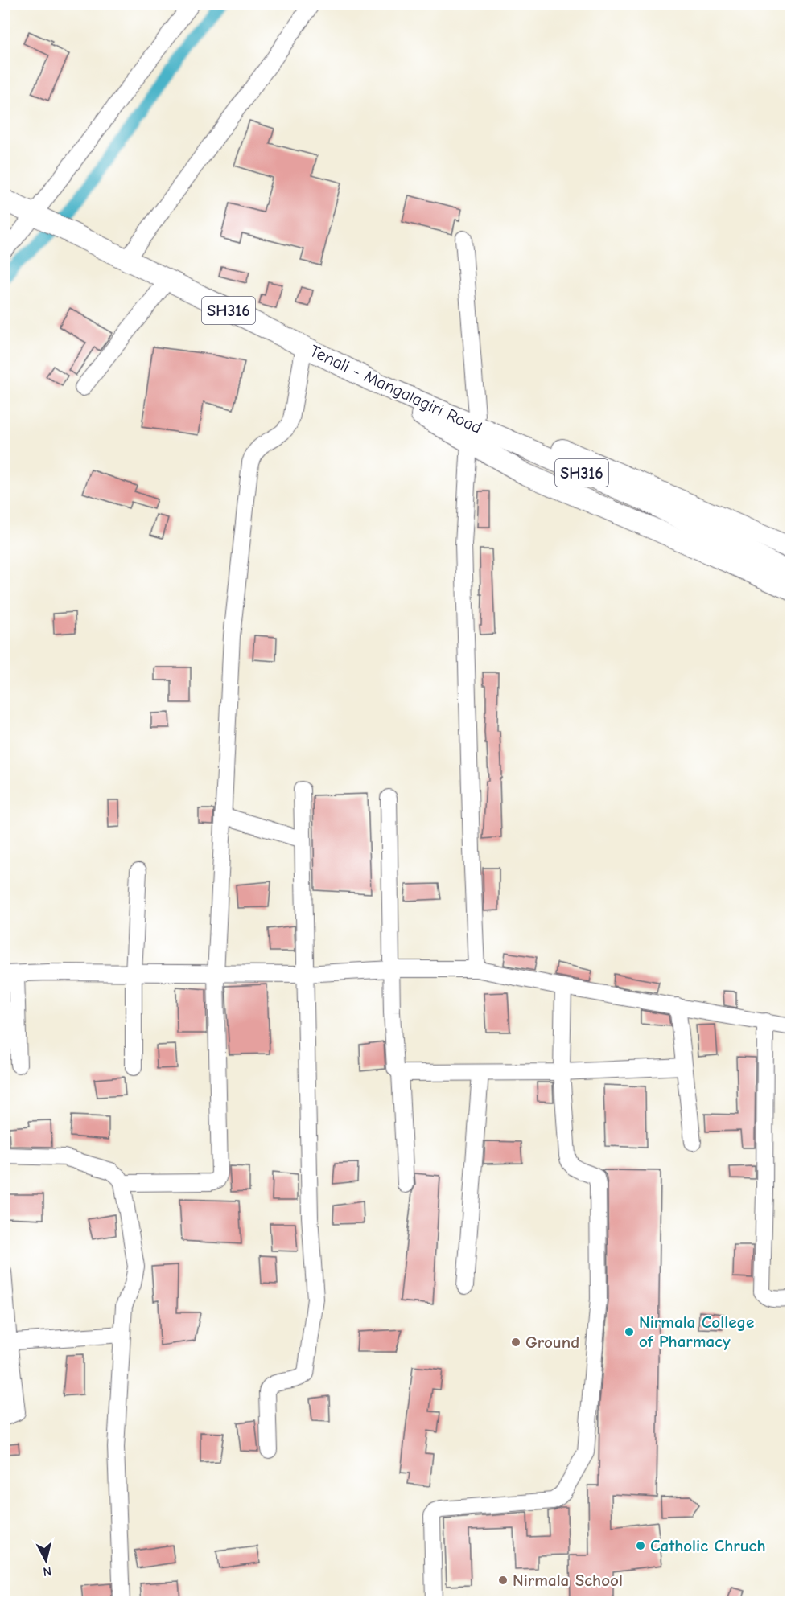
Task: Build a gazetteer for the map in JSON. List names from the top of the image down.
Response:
{
  "streets": {
    "main road": ["SH316", "Tenali - Mangalagiri Road"]
  },
  "places": [
    "Nirmala College of Pharmacy",
    "Ground",
    "Catholic Chruch",
    "Nirmala School"
  ],
  "north": "bottom"
}
